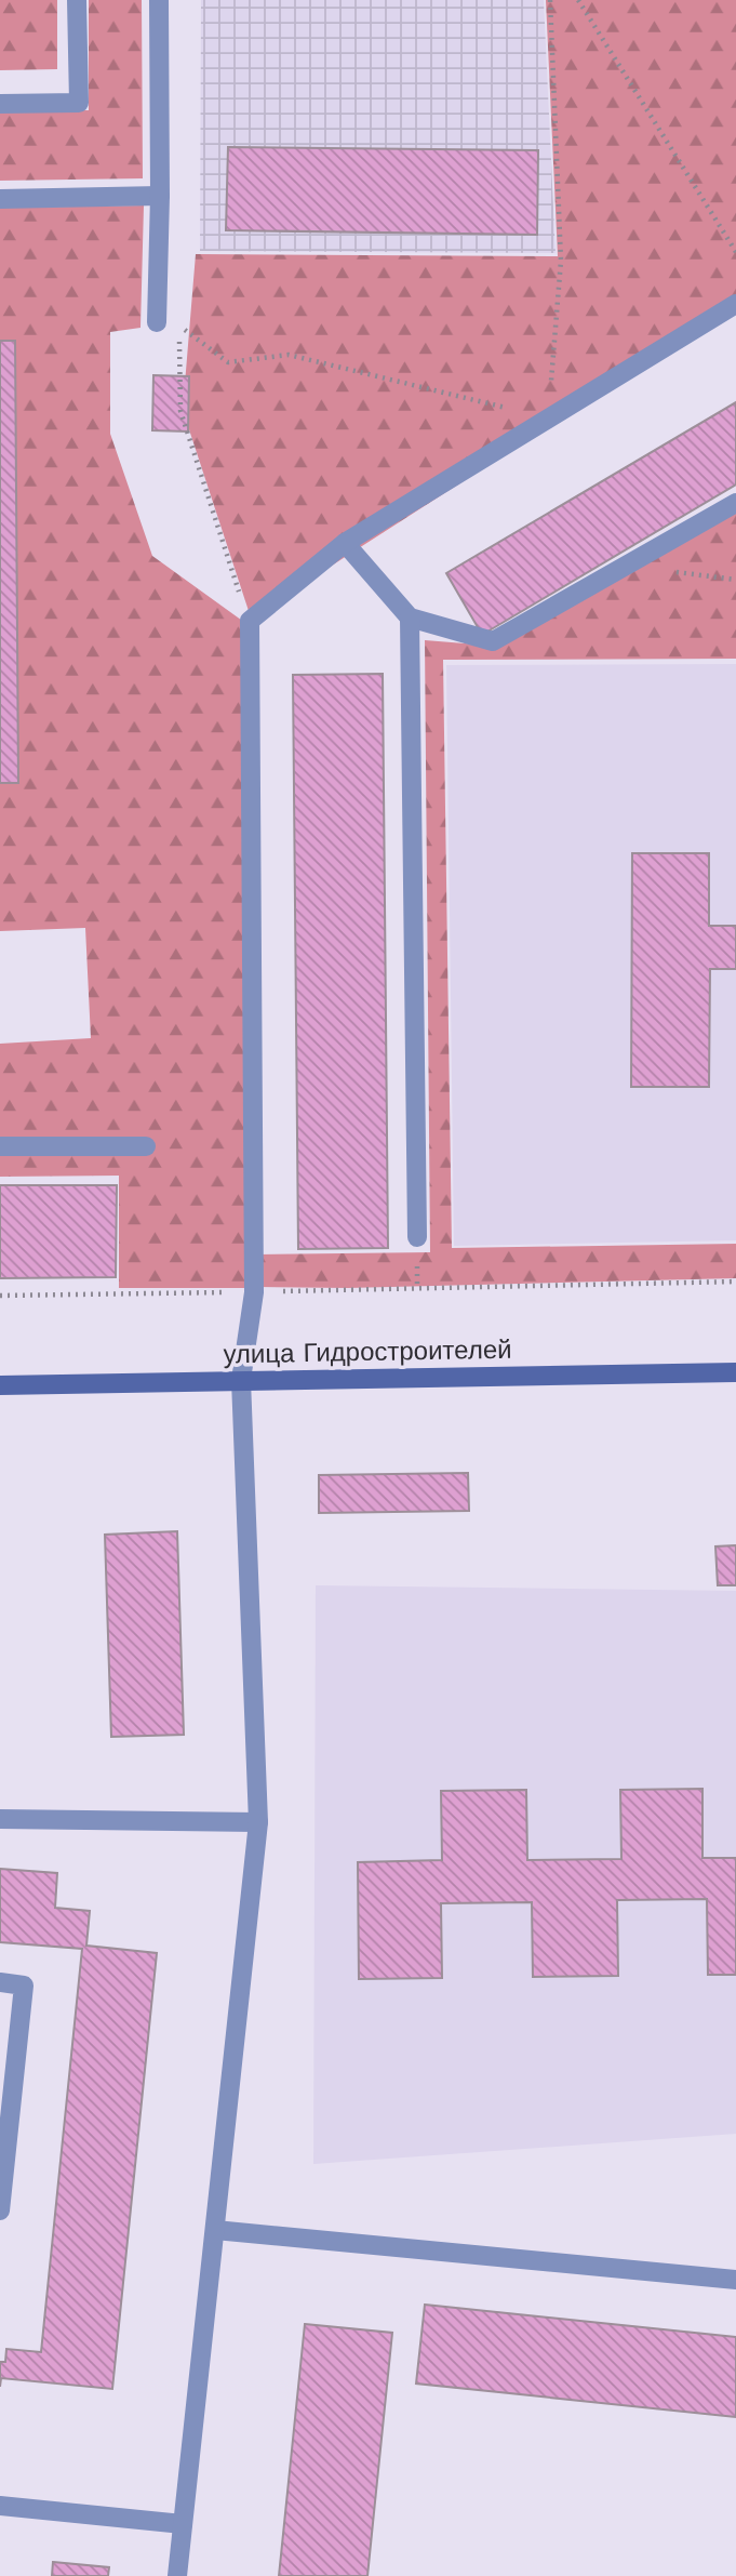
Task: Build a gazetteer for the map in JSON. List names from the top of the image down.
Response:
{
  "streets": {
    "street": ["улица Гидростроителей"]
  }
}
